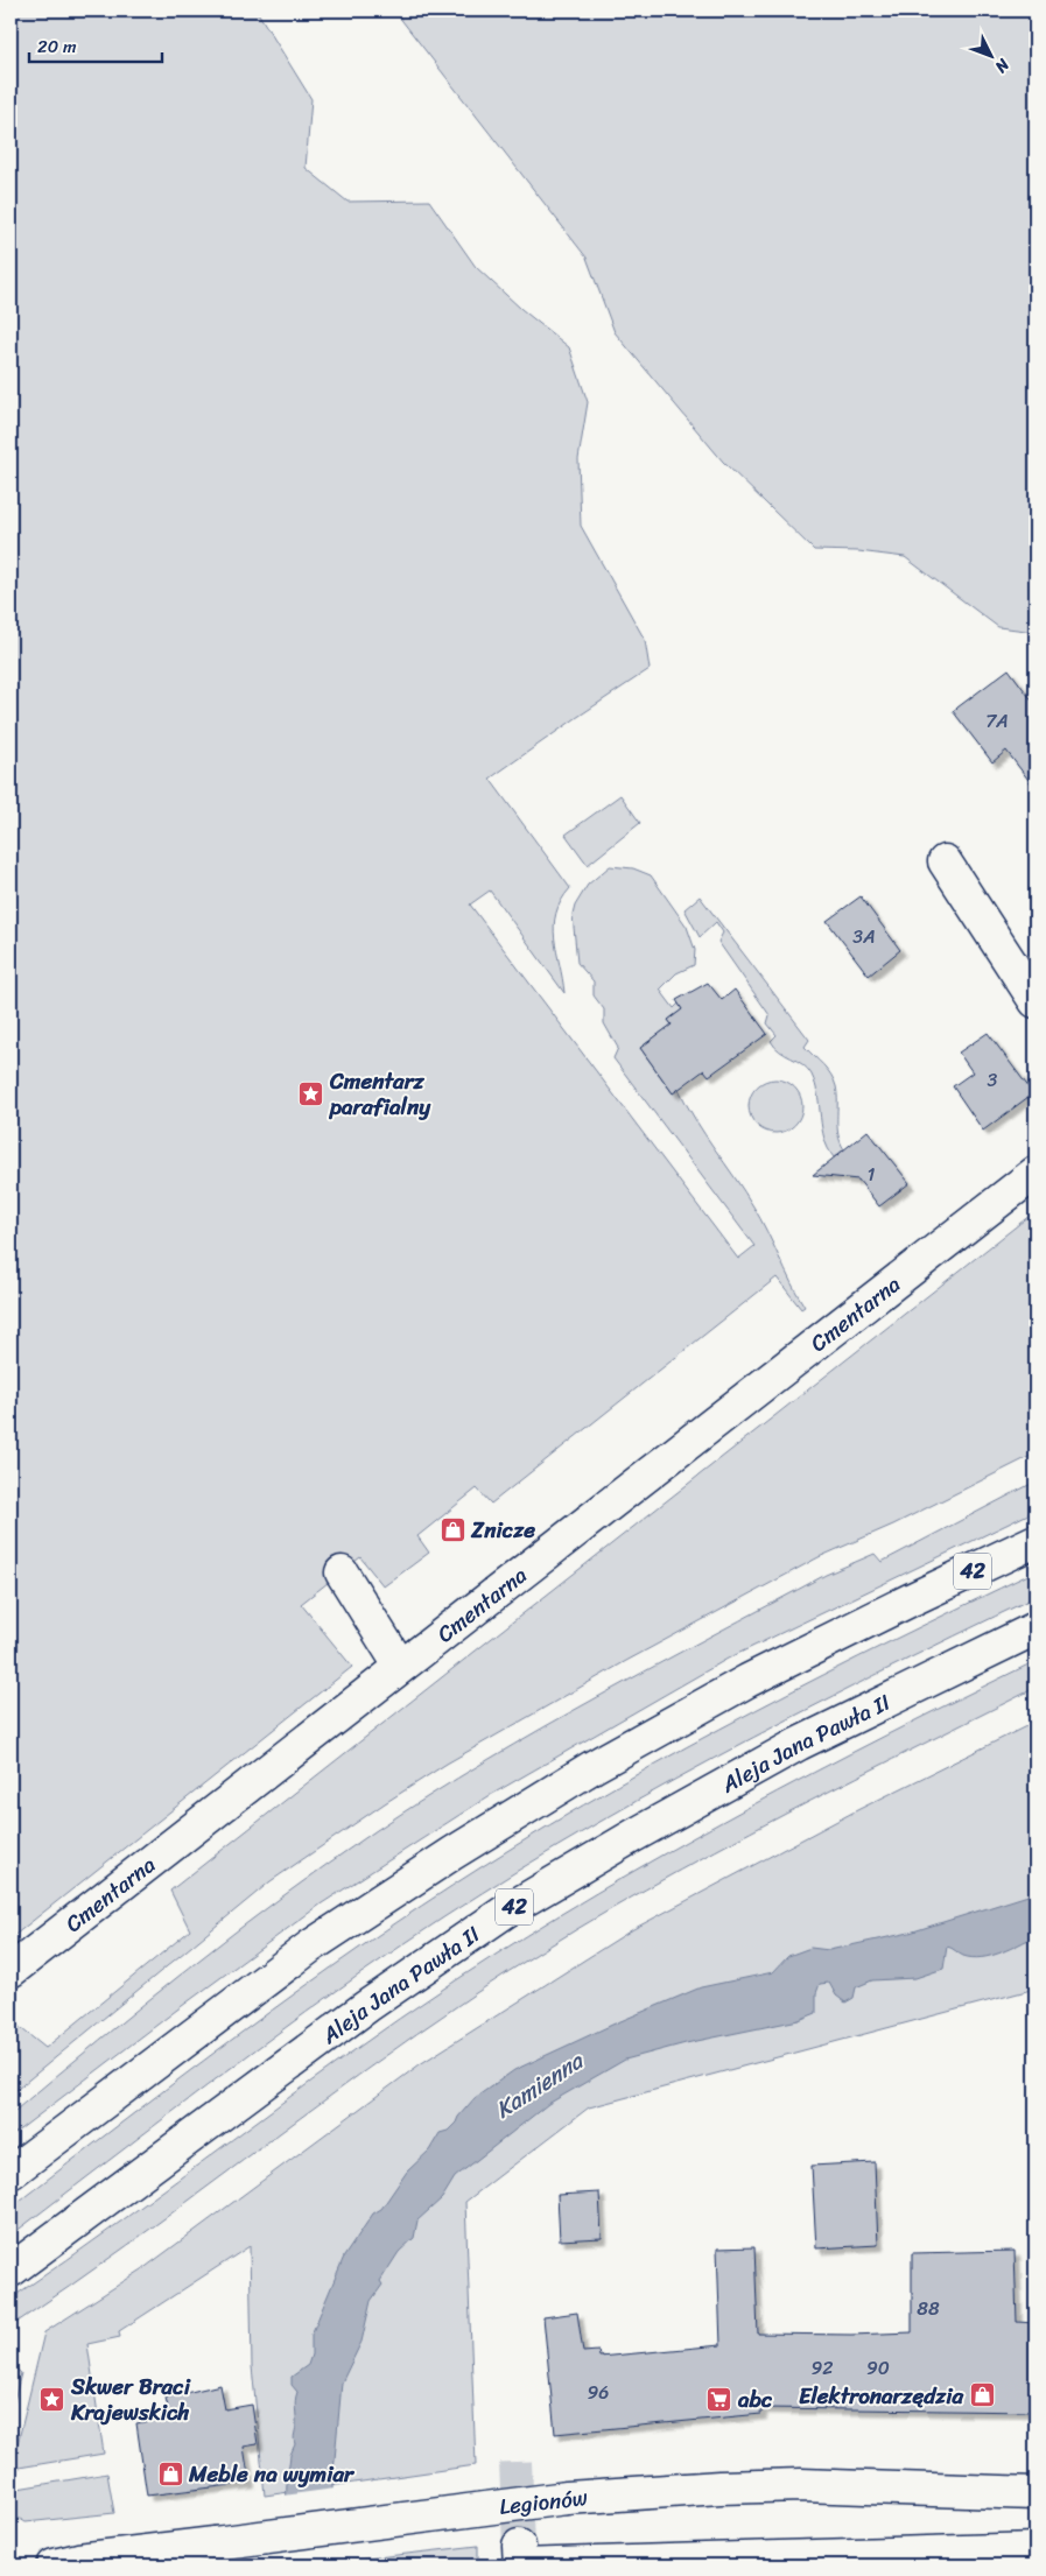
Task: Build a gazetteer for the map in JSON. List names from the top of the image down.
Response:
{
  "streets": {
    "main road": [
      "Cmentarna",
      "42",
      "Aleja Jana Pawła II",
      "Legionów"
    ]
  },
  "water": ["Kamienna"],
  "places": {
    "place": ["Cmentarz parafialny", "Skwer Braci Krajewskich"],
    "shop": ["Znicze", "Elektronarzędzia", "Meble na wymiar"],
    "supermarket": ["abc"]
  },
  "house_numbers": [
    "7A",
    "3A",
    "3",
    "1",
    "88",
    "92",
    "90",
    "96"
  ],
  "scale_bar": "20 m",
  "north": "bottom right"
}
